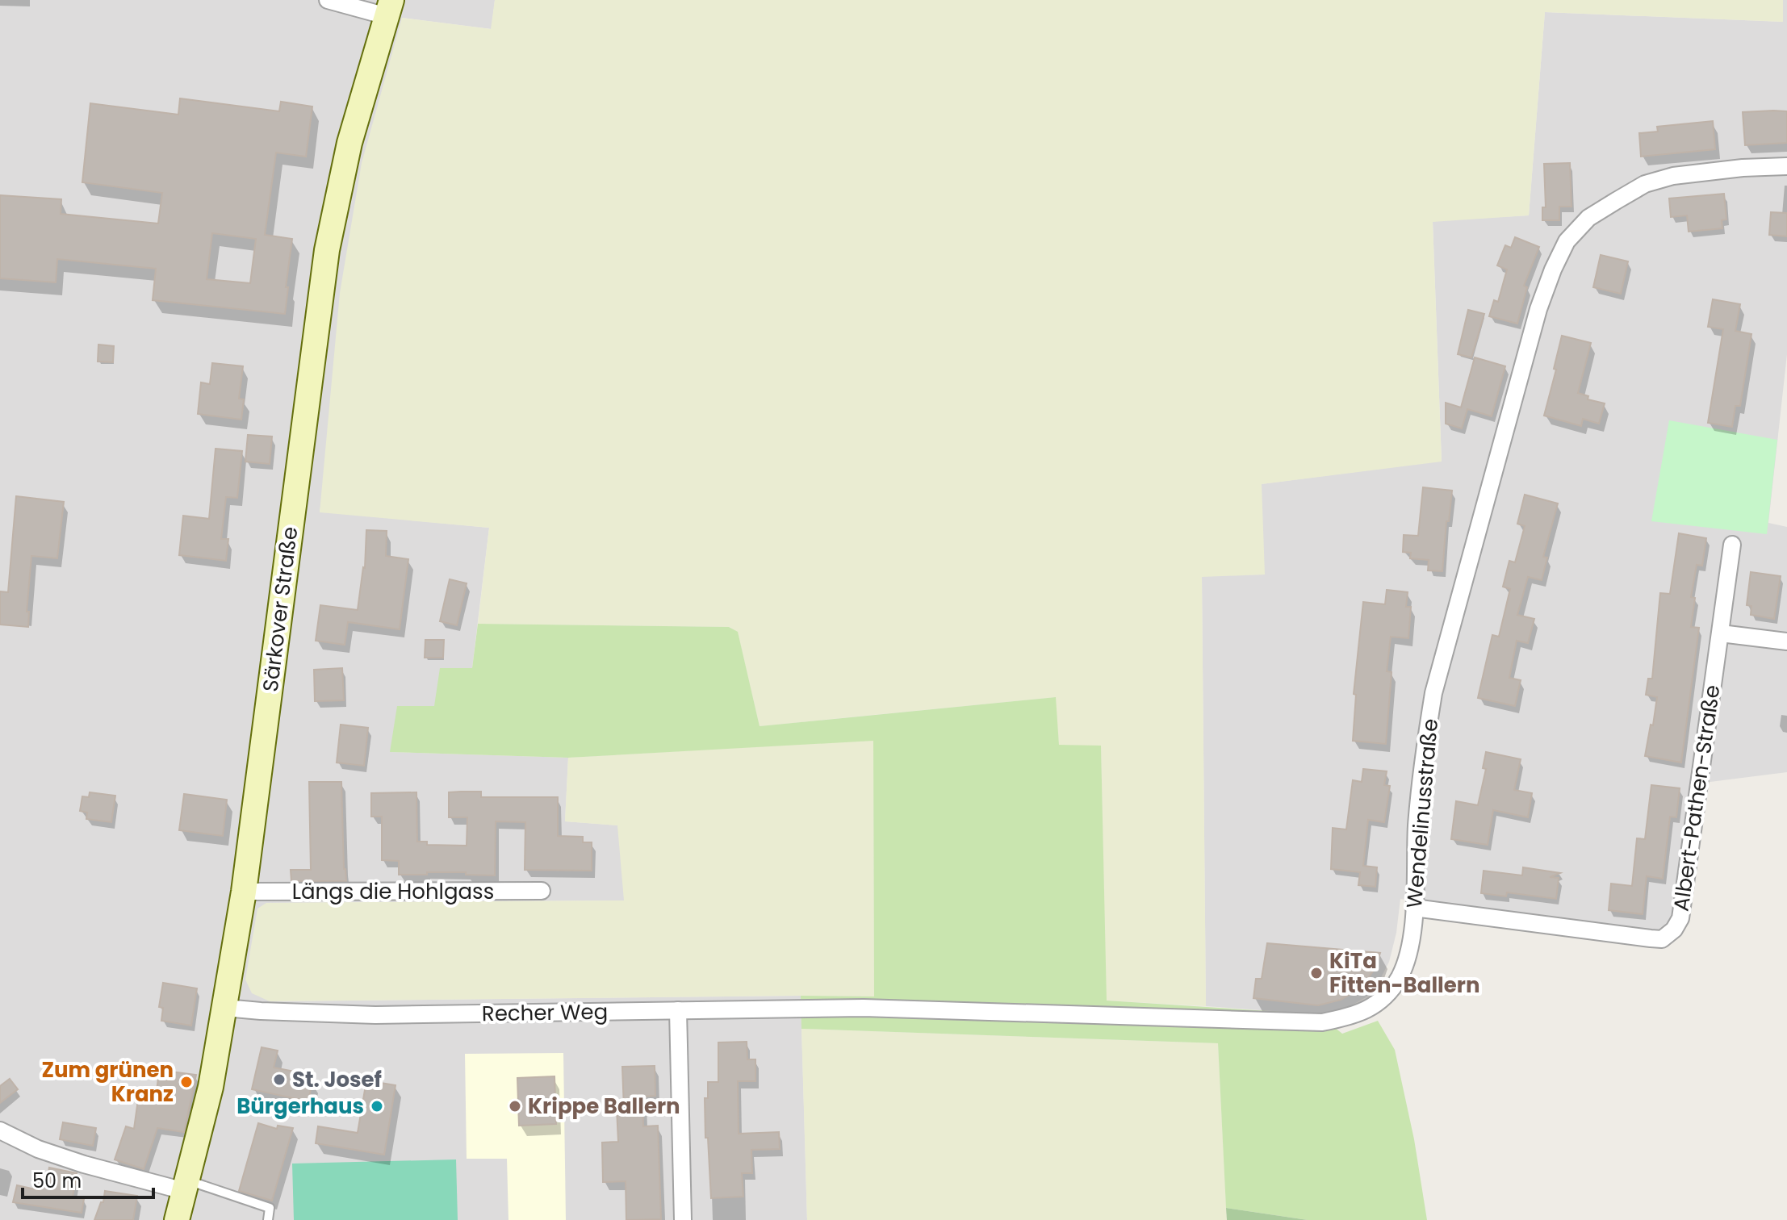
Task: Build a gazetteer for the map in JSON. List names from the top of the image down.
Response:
{
  "streets": {
    "main road": ["Särkover Straße"],
    "street": [
      "Albert-Pathen-Straße",
      "Wendelinusstraße",
      "Längs die Hohlgass",
      "Recher Weg"
    ]
  },
  "crossings": [
    ["Särkover Straße", "Längs die Hohlgass"],
    ["Särkover Straße", "Recher Weg"],
    ["Albert-Pathen-Straße", "Wendelinusstraße"],
    ["Wendelinusstraße", "Recher Weg"]
  ],
  "places": [
    "KiTa Fitten-Ballern",
    "St. Josef",
    "Zum grünen Kranz",
    "Bürgerhaus",
    "Krippe Ballern"
  ],
  "scale_bar": "50 m"
}
